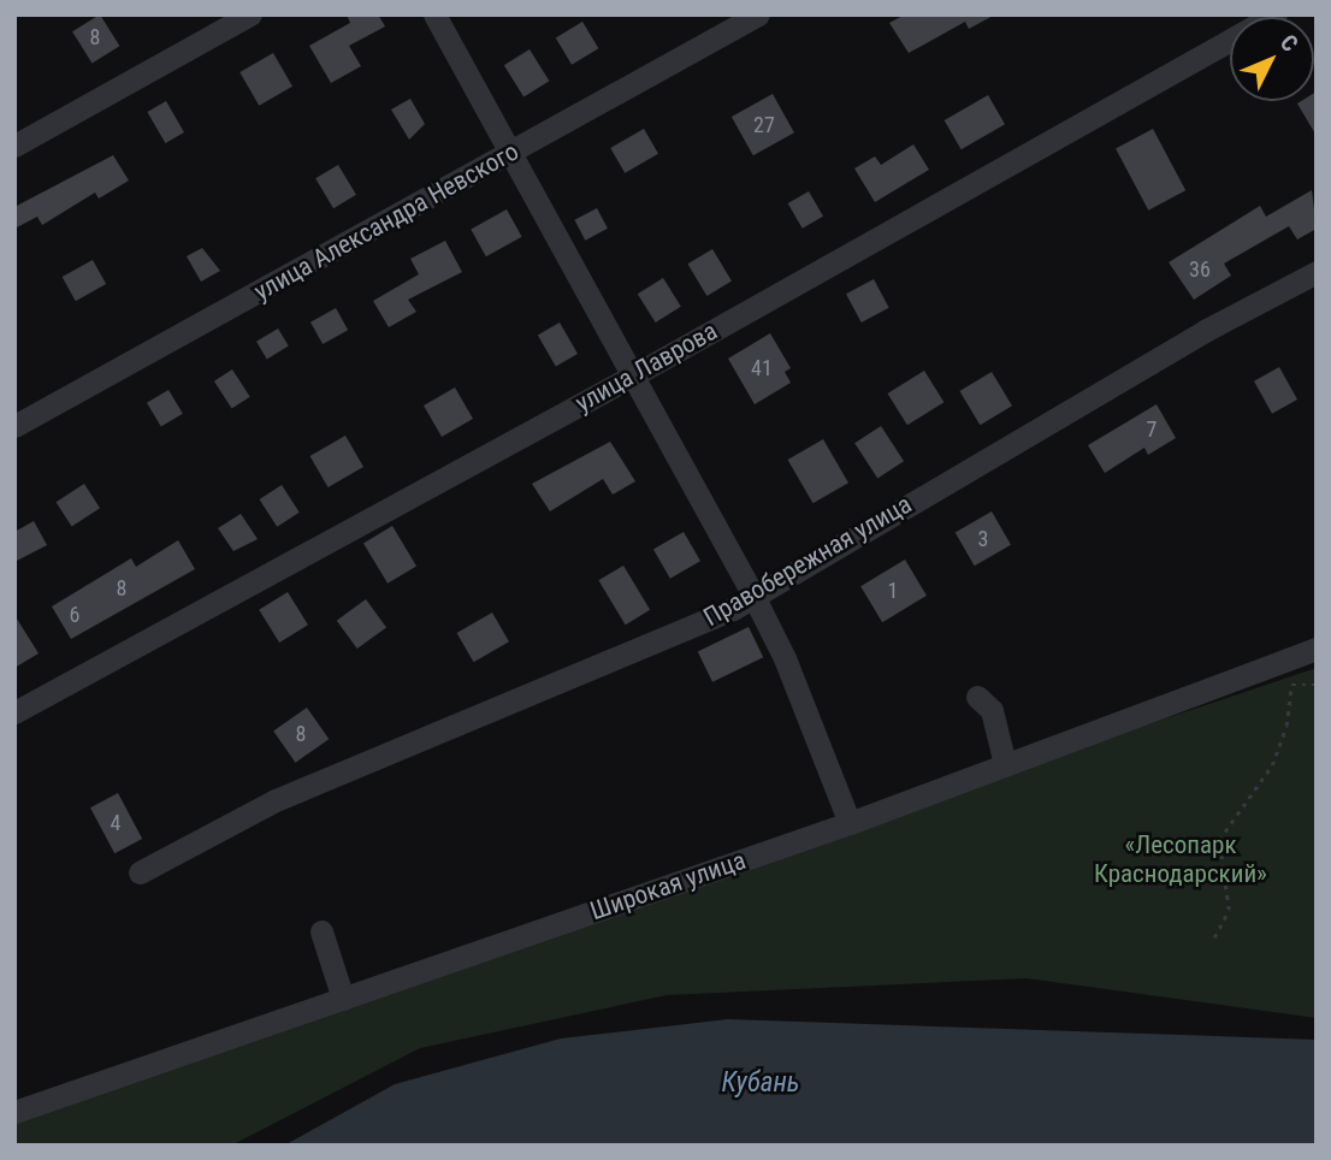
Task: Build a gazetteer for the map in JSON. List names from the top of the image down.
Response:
{
  "streets": {
    "street": [
      "улица Александра Невского",
      "улица Лаврова",
      "Правобережная улица",
      "Широкая улица"
    ]
  },
  "water": ["Кубань"],
  "parks": ["«Лесопарк Краснодарский»"],
  "house_numbers": [
    "8",
    "27",
    "36",
    "41",
    "7",
    "3",
    "8",
    "1",
    "6",
    "8",
    "4"
  ],
  "north": "top right"
}
